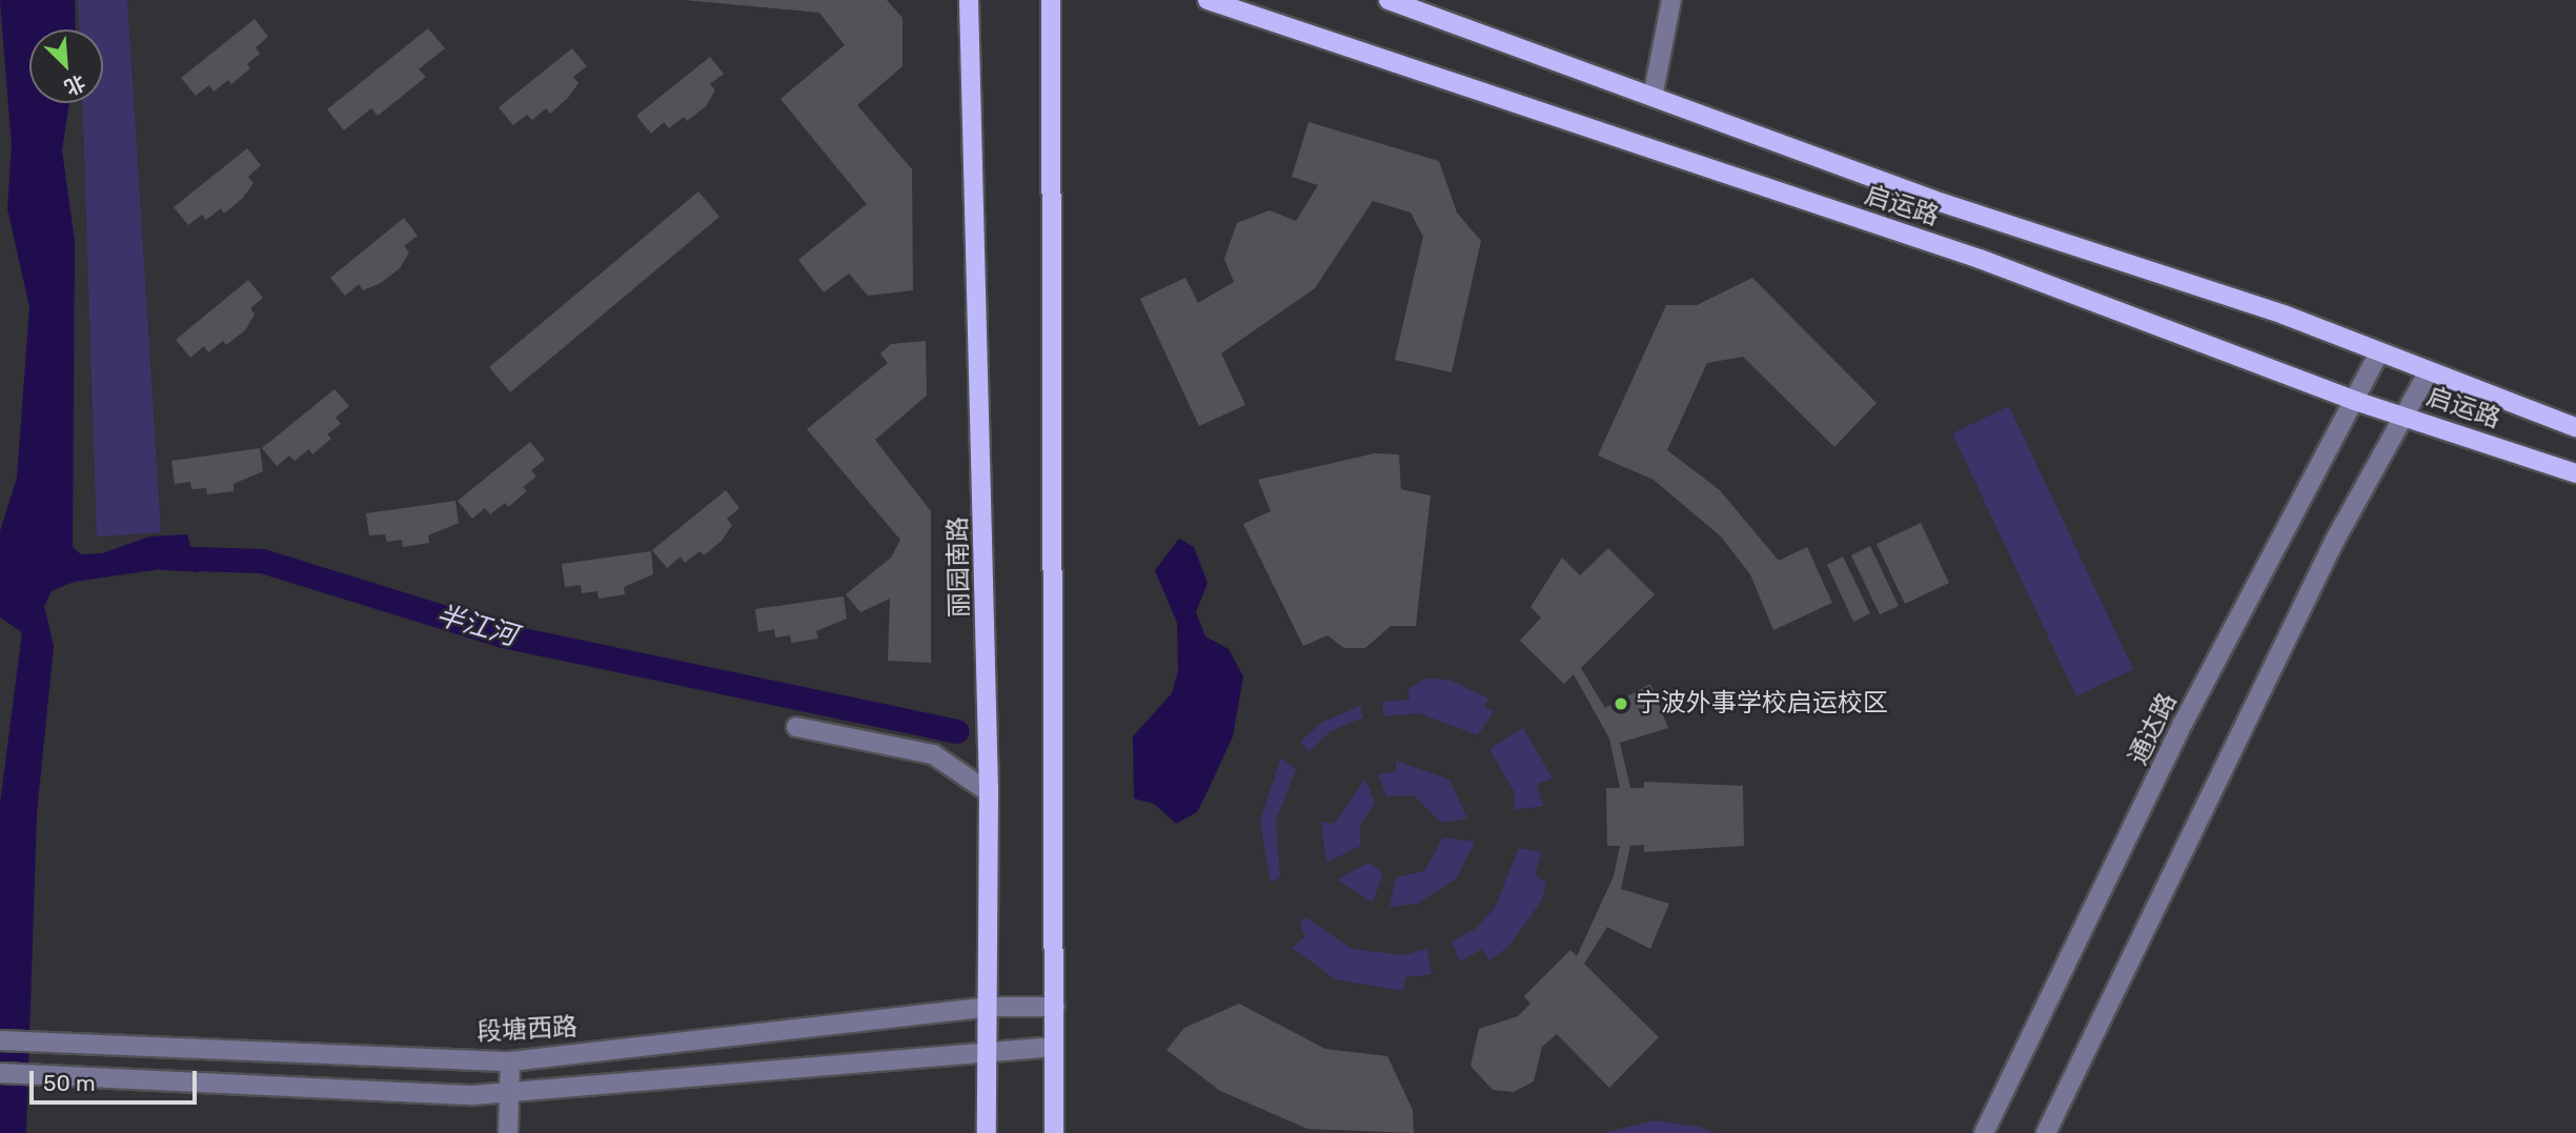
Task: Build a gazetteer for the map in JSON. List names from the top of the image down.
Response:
{
  "streets": {
    "main road": ["启运路", "丽园南路"],
    "street": ["通达路", "段塘西路"]
  },
  "crossings": [
    ["启运路", "通达路"],
    ["丽园南路", "段塘西路"]
  ],
  "water": ["半江河"],
  "places": ["宁波外事学校启运校区"],
  "scale_bar": "50 m",
  "north": "bottom right"
}
